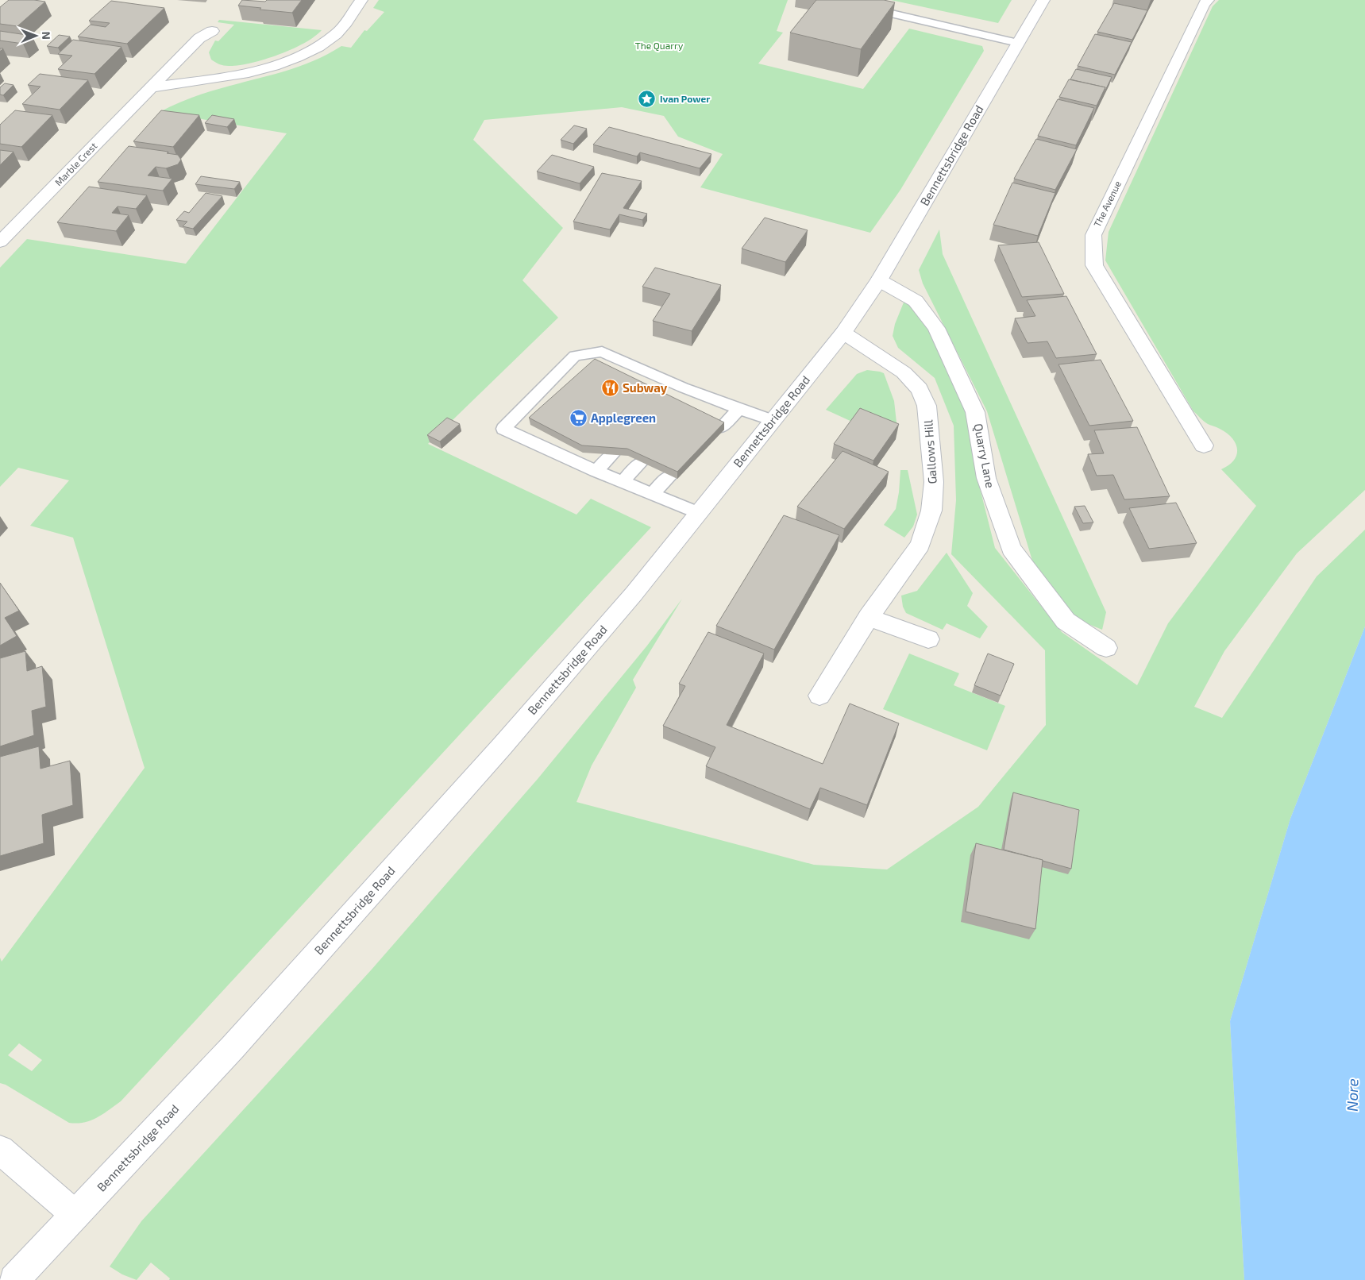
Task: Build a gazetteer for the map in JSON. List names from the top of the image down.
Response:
{
  "streets": {
    "street": [
      "Bennettsbridge Road",
      "Marble Crest",
      "The Avenue",
      "Gallows Hill",
      "Quarry Lane"
    ]
  },
  "crossings": [
    ["Bennettsbridge Road", "Gallows Hill"],
    ["Bennettsbridge Road", "Quarry Lane"]
  ],
  "water": ["Nore"],
  "parks": ["The Quarry"],
  "places": {
    "place": ["Ivan Power"],
    "restaurant": ["Subway"],
    "supermarket": ["Applegreen"]
  },
  "north": "right"
}
